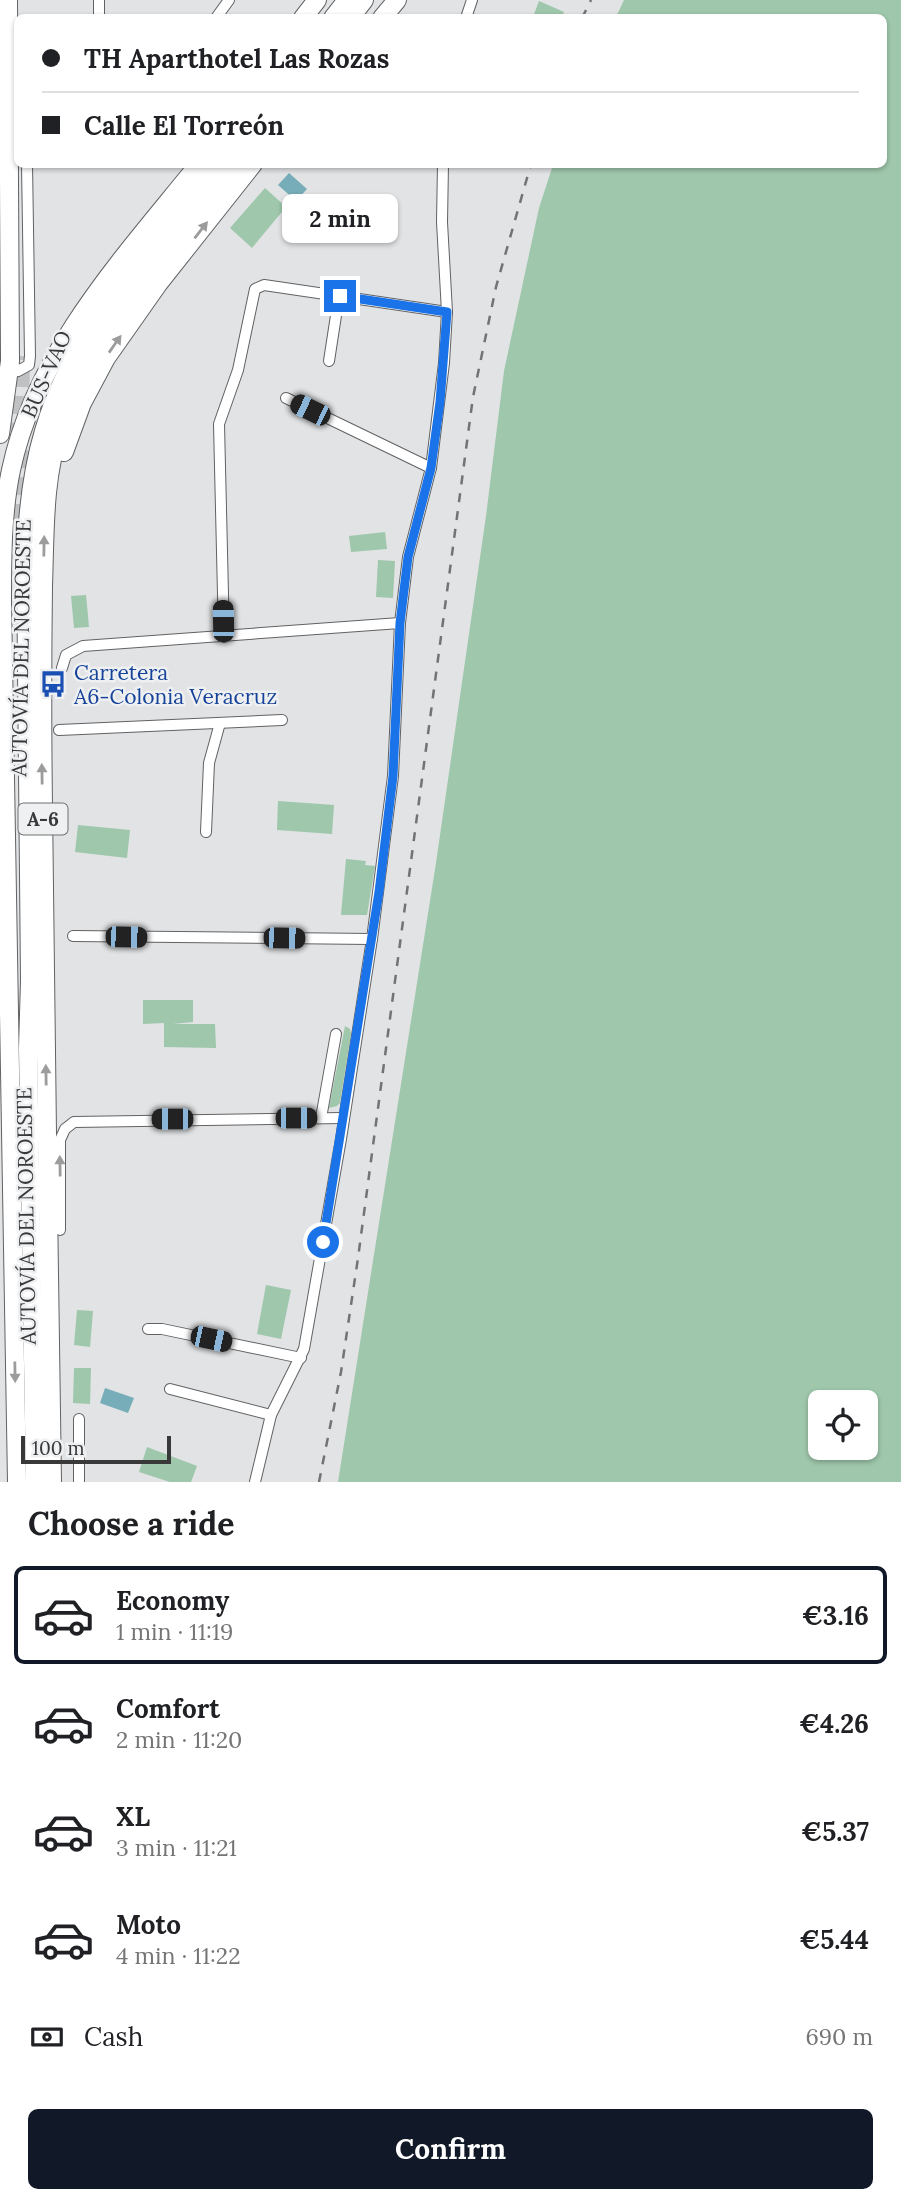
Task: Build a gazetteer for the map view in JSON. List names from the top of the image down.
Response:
{
  "streets": {
    "highway": ["BUS-VAO", "AUTOVÍA DEL NOROESTE", "A-6"]
  },
  "places": {
    "bus stop": ["Carretera A6-Colonia Veracruz"]
  },
  "scale_bar": "100 m",
  "page": {
    "banner": ["TH Aparthotel Las Rozas", "Calle El Torreón"],
    "bubble": "2 min",
    "scale": "100 m",
    "heading": "Choose a ride",
    "list": [
      {
        "name": "Economy",
        "note": "1 min · 11:19",
        "value": "€3.16"
      },
      {
        "name": "Comfort",
        "note": "2 min · 11:20",
        "value": "€4.26"
      },
      {
        "name": "XL",
        "note": "3 min · 11:21",
        "value": "€5.37"
      },
      {
        "name": "Moto",
        "note": "4 min · 11:22",
        "value": "€5.44"
      }
    ],
    "pay": ["Cash", "690 m"],
    "buttons": "Confirm"
  }
}
